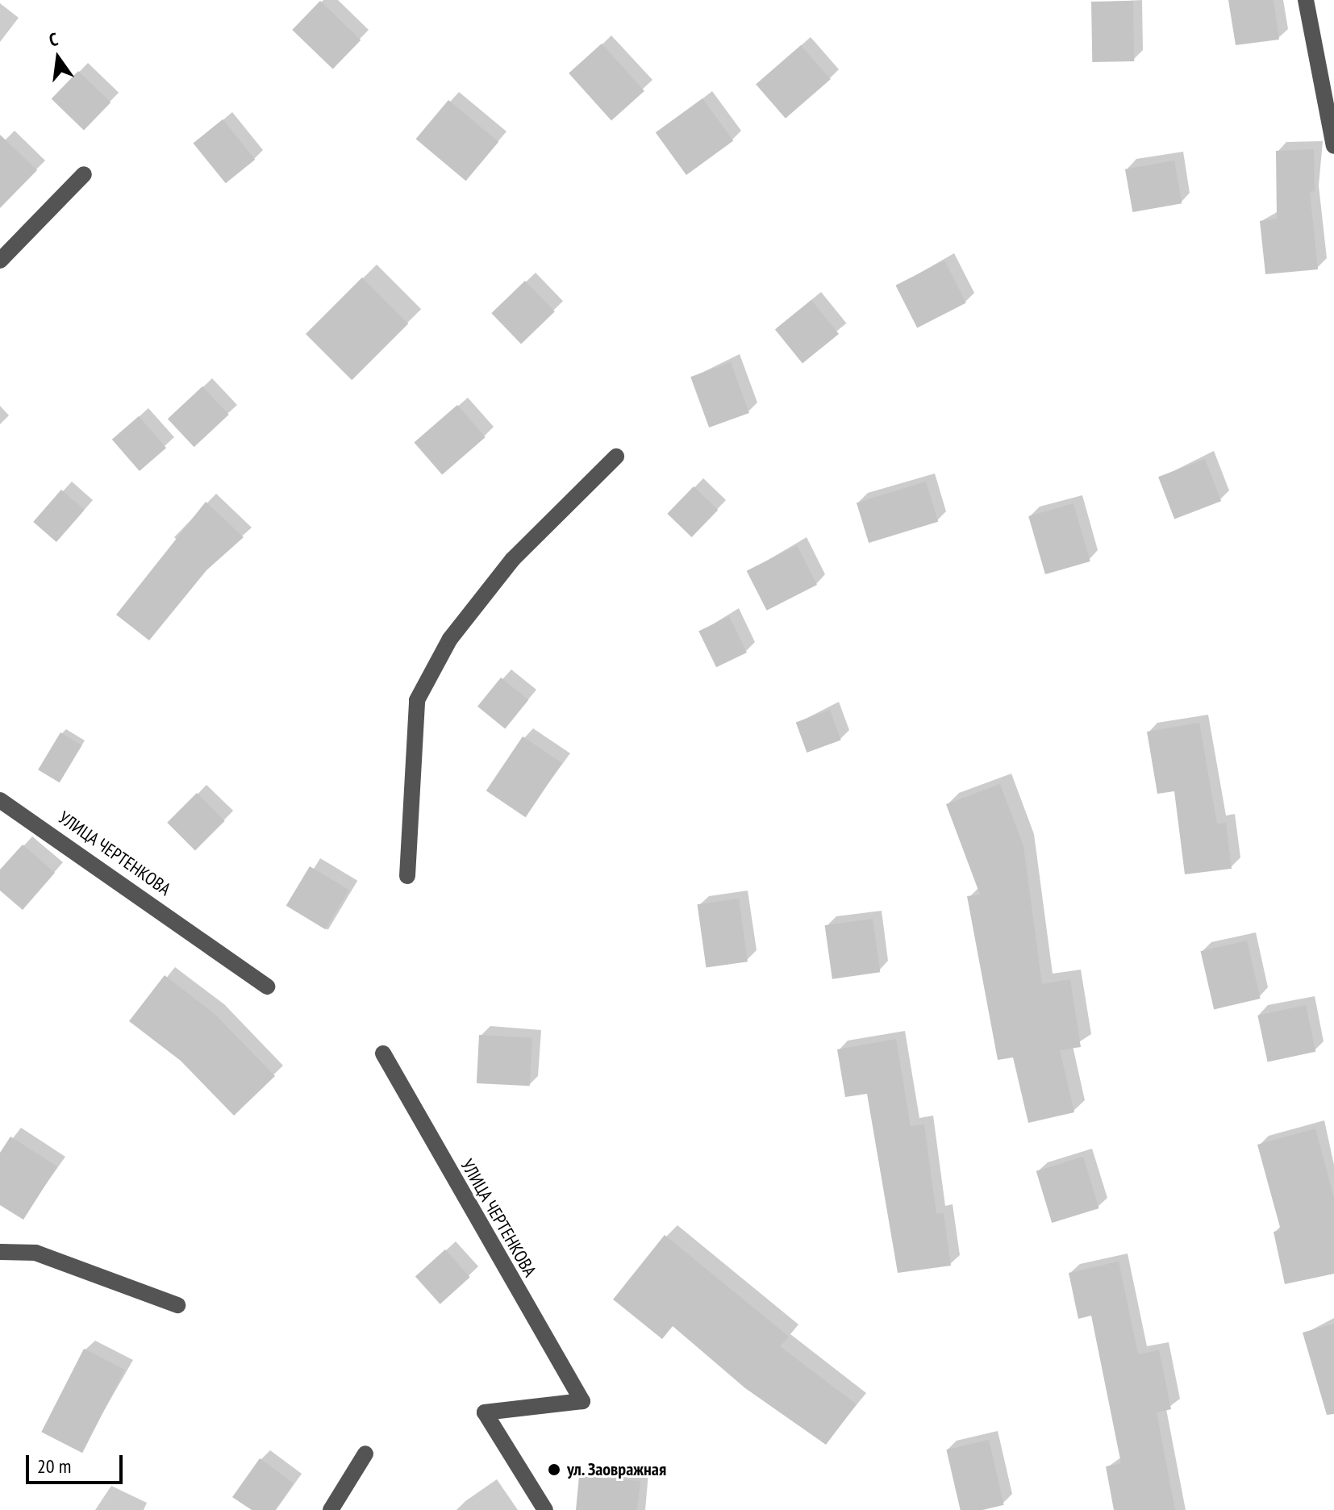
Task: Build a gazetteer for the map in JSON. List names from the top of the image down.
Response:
{
  "streets": {
    "street": ["УЛИЦА ЧЕРТЕНКОВА"]
  },
  "places": ["ул. Заовражная"],
  "scale_bar": "20 m",
  "north": "top"
}
